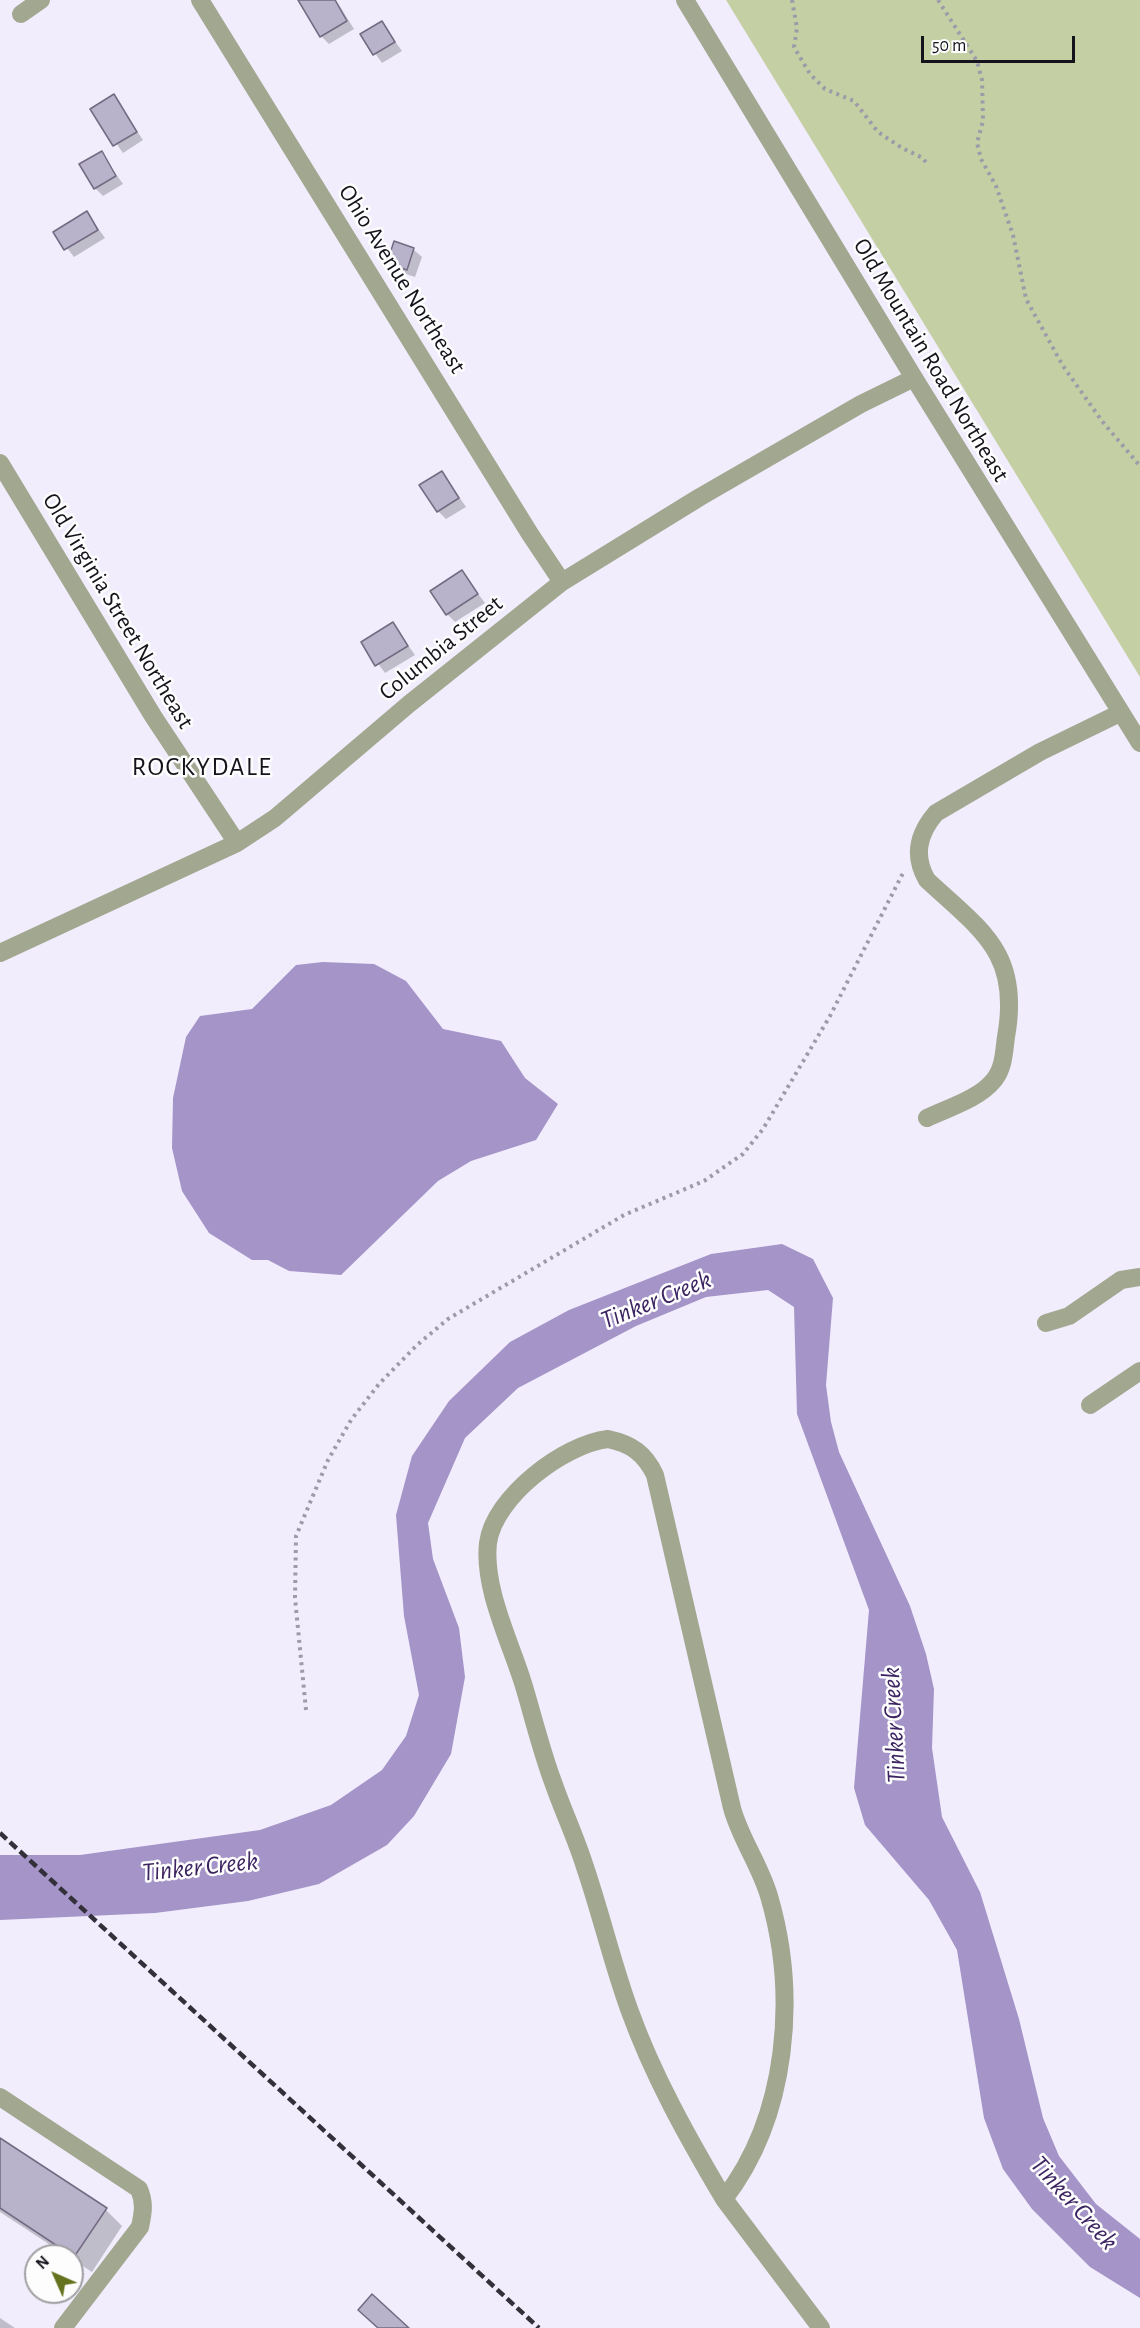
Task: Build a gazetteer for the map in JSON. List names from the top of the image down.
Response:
{
  "streets": {
    "street": [
      "Ohio Avenue Northeast",
      "Old Mountain Road Northeast",
      "Old Virginia Street Northeast",
      "Columbia Street"
    ]
  },
  "crossings": [
    ["Ohio Avenue Northeast", "Columbia Street"],
    ["Old Mountain Road Northeast", "Columbia Street"],
    ["Old Virginia Street Northeast", "Columbia Street"]
  ],
  "districts": ["ROCKYDALE"],
  "water": ["Tinker Creek"],
  "scale_bar": "50 m",
  "north": "top left"
}
